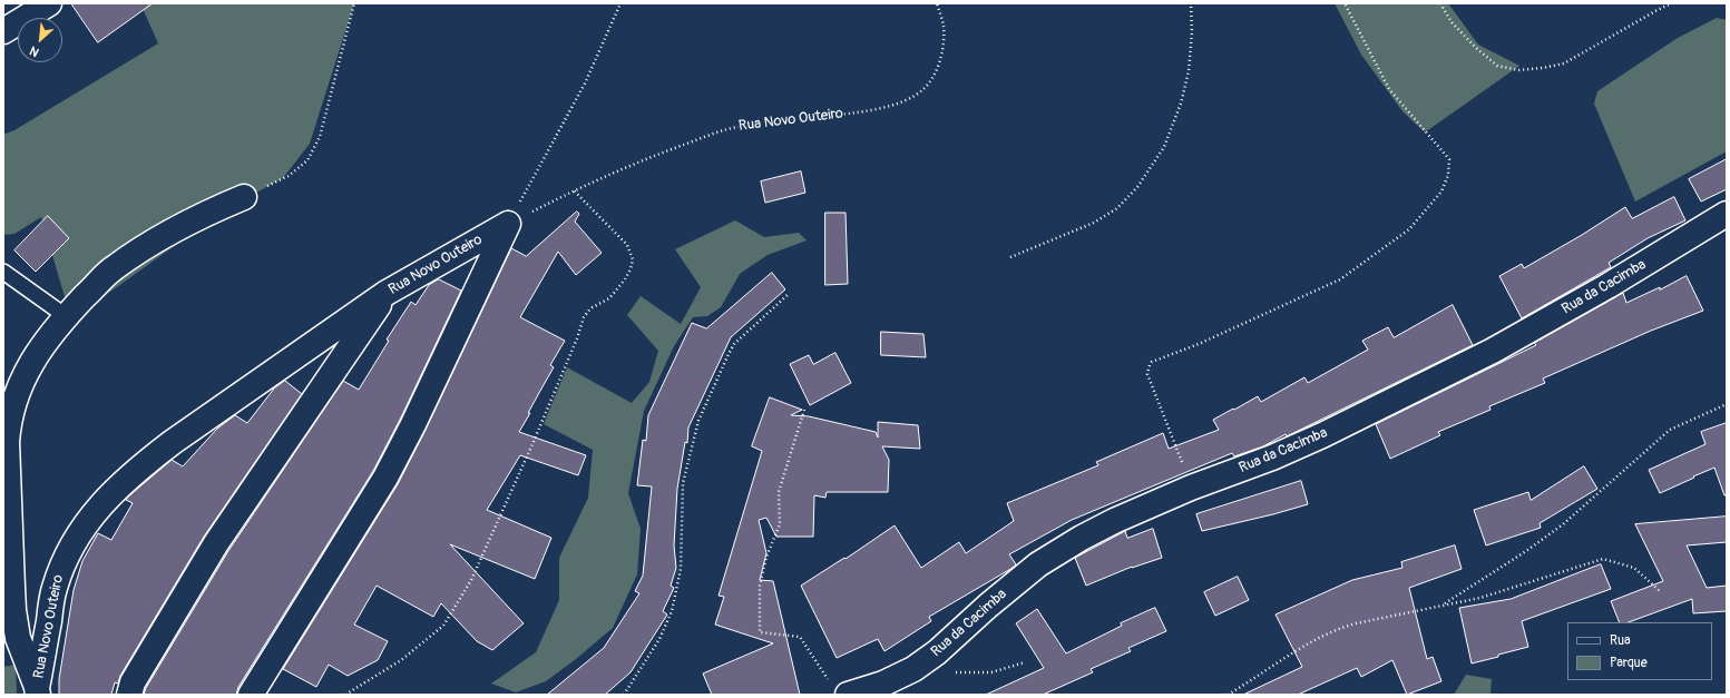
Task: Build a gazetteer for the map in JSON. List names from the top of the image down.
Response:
{
  "streets": {
    "street": ["Rua Novo Outeiro", "Rua da Cacimba"]
  },
  "legend": ["Rua", "Parque"],
  "north": "bottom left"
}
